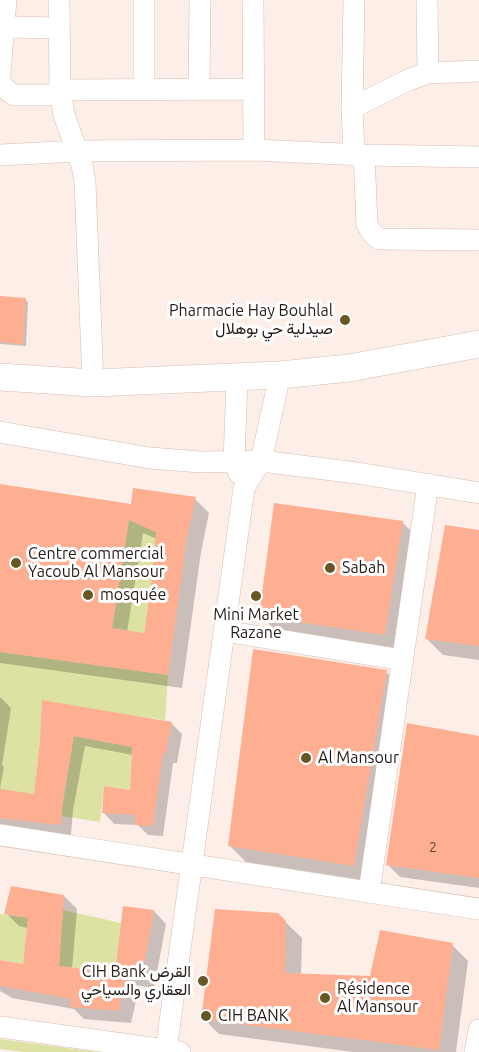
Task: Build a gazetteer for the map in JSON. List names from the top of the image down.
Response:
{
  "places": [
    "Pharmacie Hay Bouhlal صيدلية حي بوهلال",
    "Centre commercial Yacoub Al Mansour",
    "Sabah",
    "mosquée",
    "Mini Market Razane",
    "Al Mansour",
    "CIH Bank القرض العقاري والسياحي",
    "Résidence Al Mansour",
    "CIH BANK"
  ],
  "house_numbers": ["2"]
}
